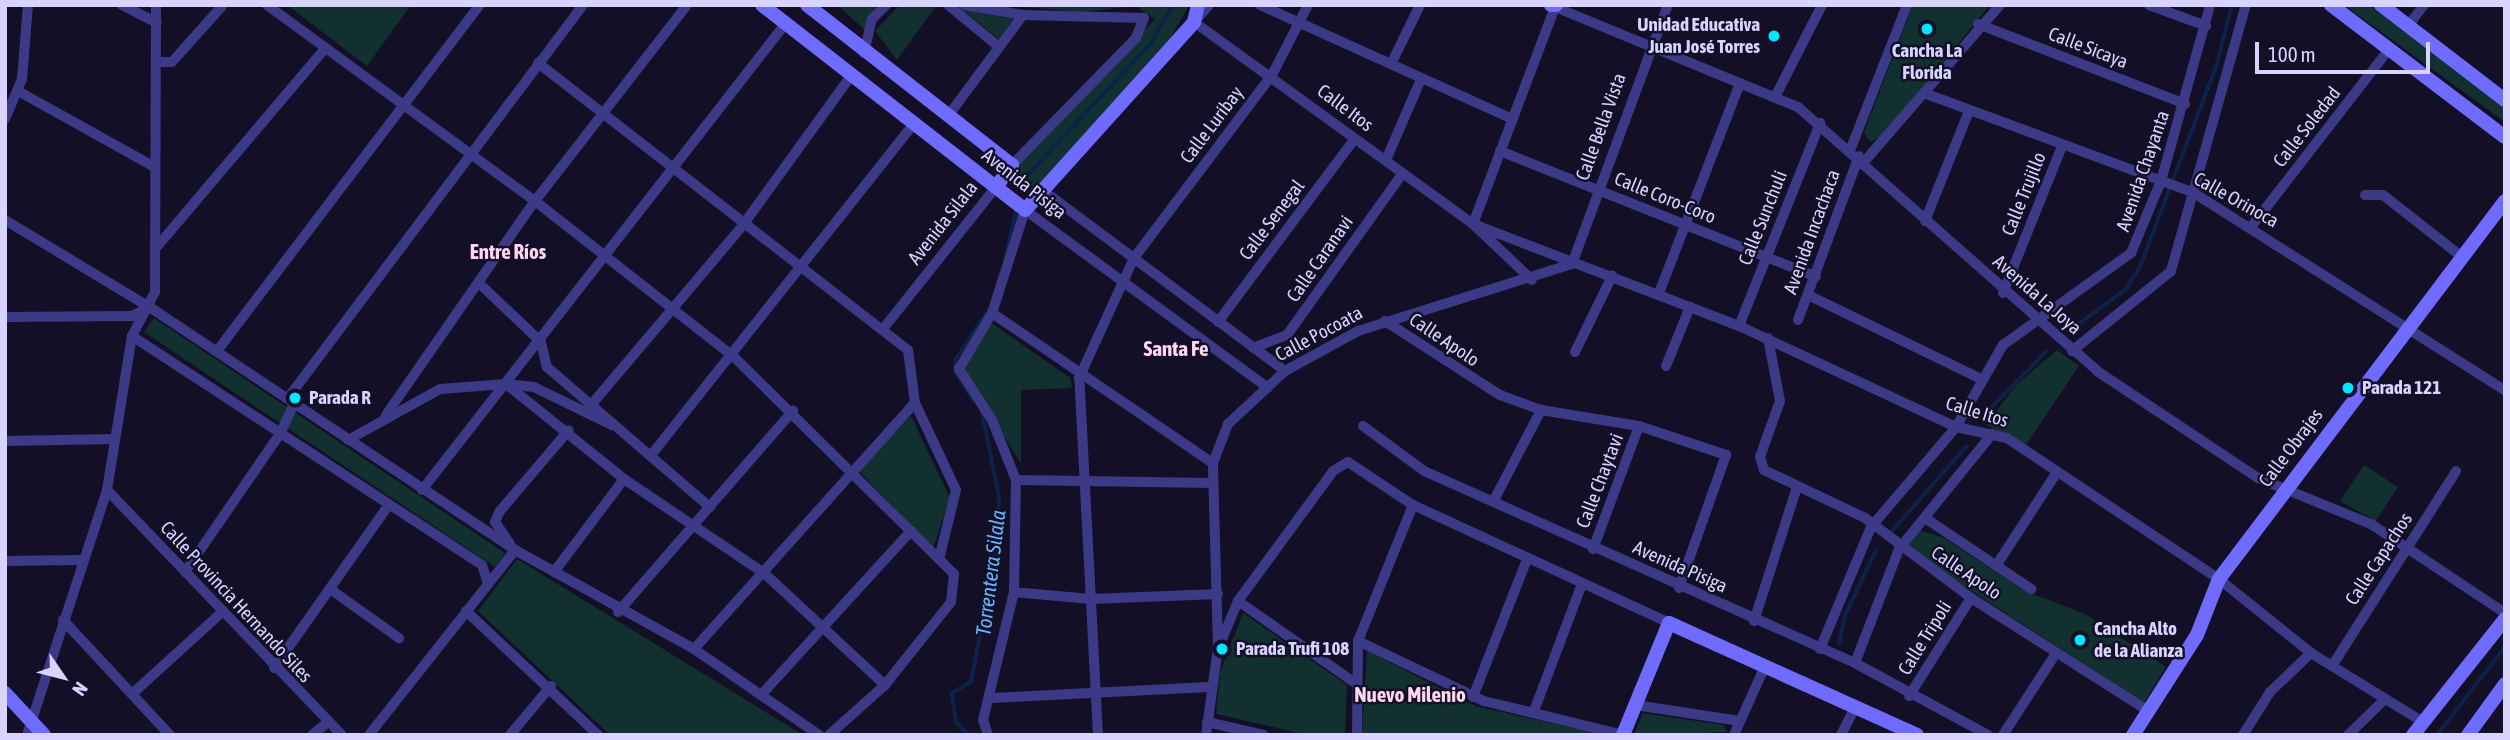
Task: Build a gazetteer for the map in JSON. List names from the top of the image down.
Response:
{
  "streets": {
    "street": [
      "Calle Sicaya",
      "Calle Itos",
      "Calle Luribay",
      "Calle Bella Vista",
      "Calle Soledad",
      "Avenida Chayanta",
      "Avenida Pisiga",
      "Calle Trujillo",
      "Calle Coro-Coro",
      "Calle Orinoca",
      "Calle Sunchuli",
      "Calle Senegal",
      "Avenida Silala",
      "Avenida Incachaca",
      "Calle Caranavi",
      "Avenida La Joya",
      "Calle Pocoata",
      "Calle Apolo",
      "Calle Obrajes",
      "Calle Chaytavi",
      "Calle Capachos",
      "Calle Provincia Hernando Siles",
      "Calle Tripoli"
    ]
  },
  "crossings": [
    ["Calle Sicaya", "Avenida Chayanta"],
    ["Calle Sicaya", "Avenida Incachaca"],
    ["Calle Itos", "Calle Luribay"],
    ["Calle Itos", "Calle Bella Vista"],
    ["Calle Itos", "Avenida Chayanta"],
    ["Calle Itos", "Calle Sunchuli"],
    ["Calle Itos", "Calle Senegal"],
    ["Calle Itos", "Calle Caranavi"],
    ["Calle Itos", "Calle Pocoata"],
    ["Calle Itos", "Calle Apolo"],
    ["Calle Itos", "Calle Obrajes"],
    ["Calle Itos", "Calle Capachos"],
    ["Calle Luribay", "Avenida Pisiga"],
    ["Calle Bella Vista", "Calle Coro-Coro"],
    ["Calle Bella Vista", "Avenida La Joya"],
    ["Calle Bella Vista", "Calle Pocoata"],
    ["Calle Soledad", "Calle Orinoca"],
    ["Avenida Chayanta", "Avenida Pisiga"],
    ["Avenida Chayanta", "Calle Orinoca"],
    ["Avenida Chayanta", "Avenida La Joya"],
    ["Avenida Chayanta", "Calle Apolo"],
    ["Avenida Pisiga", "Calle Senegal"],
    ["Avenida Pisiga", "Avenida Silala"],
    ["Avenida Pisiga", "Calle Caranavi"],
    ["Avenida Pisiga", "Calle Pocoata"],
    ["Avenida Pisiga", "Calle Apolo"],
    ["Avenida Pisiga", "Calle Chaytavi"],
    ["Avenida Pisiga", "Calle Tripoli"],
    ["Calle Trujillo", "Calle Orinoca"],
    ["Calle Trujillo", "Avenida La Joya"],
    ["Calle Coro-Coro", "Calle Sunchuli"],
    ["Calle Coro-Coro", "Avenida Incachaca"],
    ["Calle Orinoca", "Avenida Incachaca"],
    ["Calle Orinoca", "Calle Obrajes"],
    ["Calle Sunchuli", "Avenida La Joya"],
    ["Avenida Incachaca", "Avenida La Joya"],
    ["Avenida La Joya", "Calle Obrajes"],
    ["Avenida La Joya", "Calle Capachos"],
    ["Calle Pocoata", "Calle Apolo"],
    ["Calle Apolo", "Calle Obrajes"],
    ["Calle Apolo", "Calle Chaytavi"],
    ["Calle Apolo", "Calle Tripoli"]
  ],
  "districts": ["Entre Ríos", "Santa Fe", "Nuevo Milenio"],
  "water": ["Torrentera Silala"],
  "places": [
    "Cancha La Florida",
    "Unidad Educativa Juan José Torres",
    "Parada 121",
    "Parada R",
    "Cancha Alto de la Alianza",
    "Parada Trufi 108"
  ],
  "scale_bar": "100 m",
  "north": "bottom right"
}
